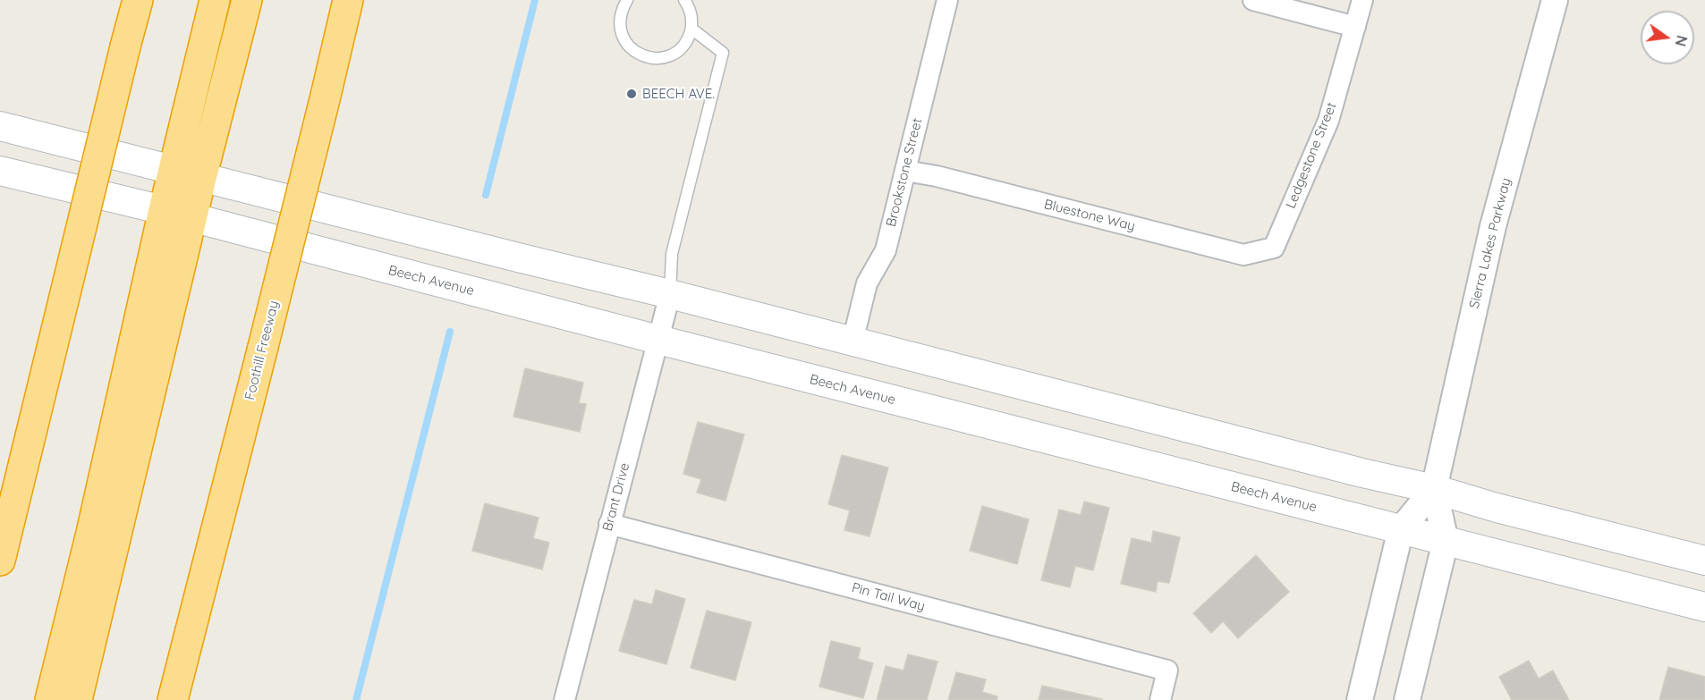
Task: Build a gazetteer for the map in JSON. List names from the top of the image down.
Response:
{
  "streets": {
    "highway": ["Foothill Freeway"],
    "main road": ["Beech Avenue"],
    "street": [
      "Ledgestone Street",
      "Brookstone Street",
      "Bluestone Way",
      "Sierra Lakes Parkway",
      "Brant Drive",
      "Pin Tail Way"
    ]
  },
  "crossings": [
    ["Ledgestone Street", "Bluestone Way"],
    ["Brookstone Street", "Bluestone Way"],
    ["Sierra Lakes Parkway", "Beech Avenue"],
    ["Beech Avenue", "Brant Drive"],
    ["Brant Drive", "Pin Tail Way"]
  ],
  "places": ["BEECH AVE."],
  "north": "right"
}
